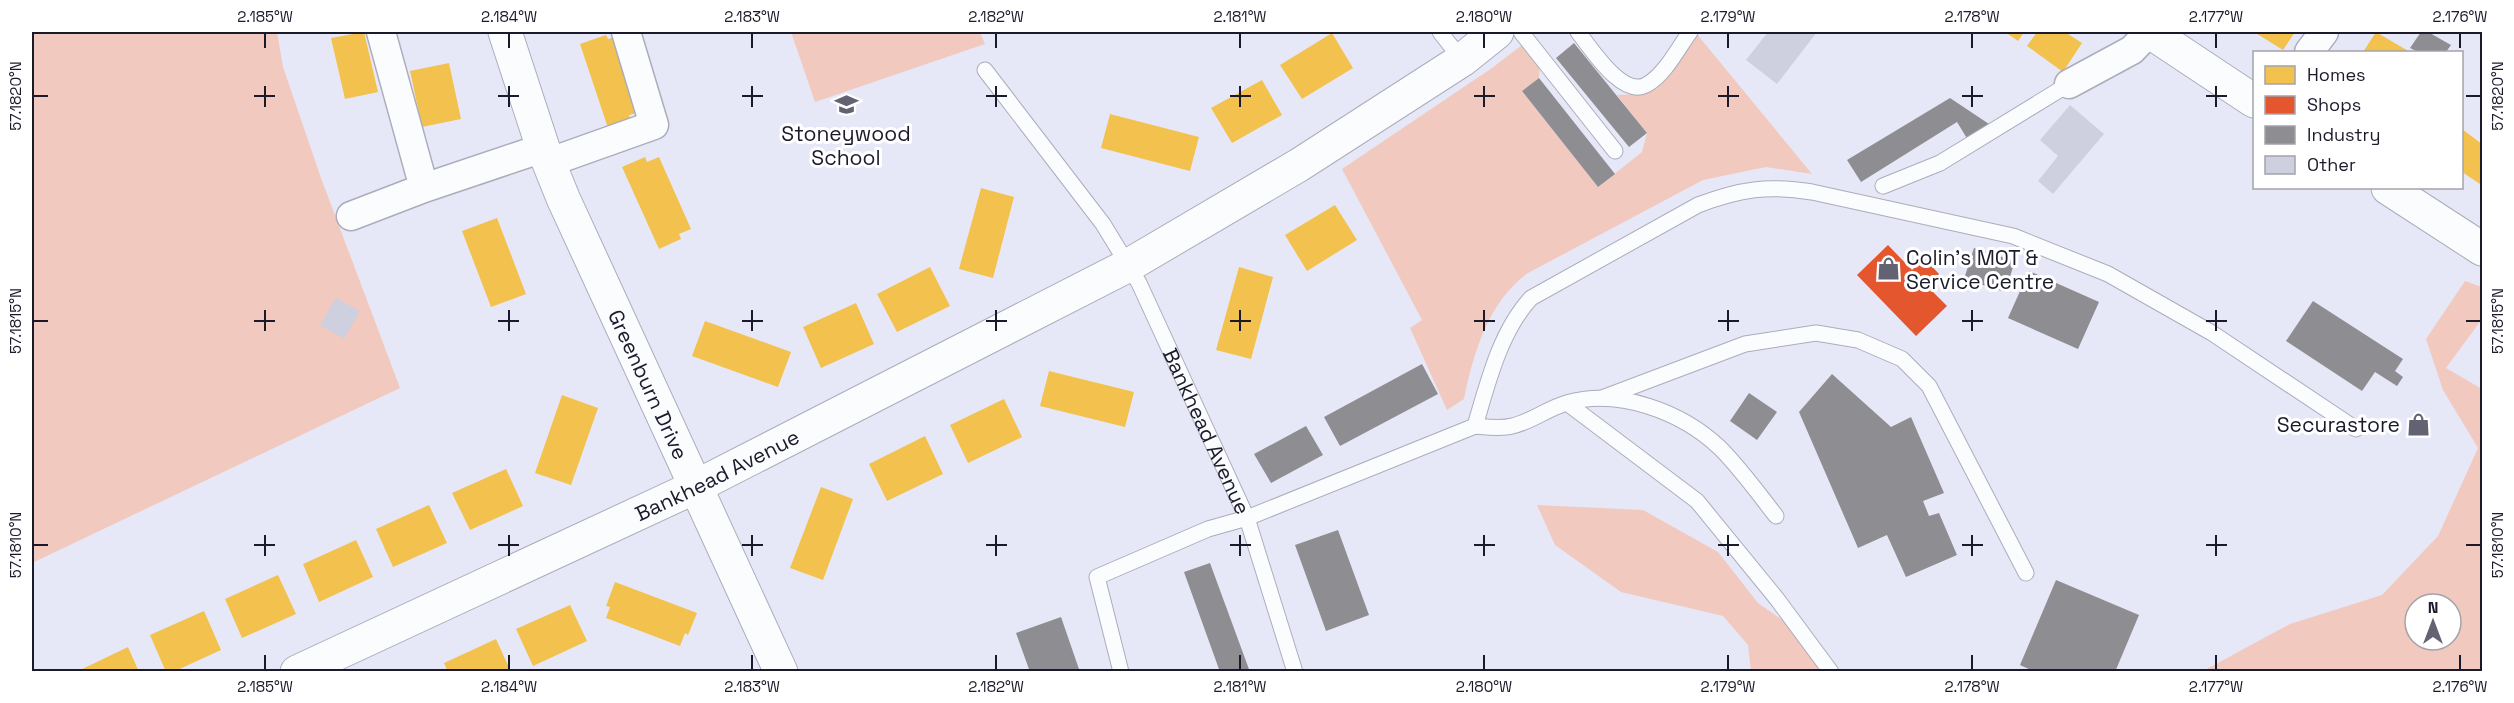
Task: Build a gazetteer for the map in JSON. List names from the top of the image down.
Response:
{
  "streets": {
    "street": ["Greenburn Drive", "Bankhead Avenue"]
  },
  "crossings": [
    ["Greenburn Drive", "Bankhead Avenue"]
  ],
  "places": {
    "school or university": ["Stoneywood School"],
    "shop": ["Colin's MOT & Service Centre", "Securastore"]
  },
  "legend": [
    "Homes",
    "Shops",
    "Industry",
    "Other"
  ],
  "north": "top",
  "coordinates": [
    "2.185°W",
    "2.184°W",
    "2.183°W",
    "2.182°W",
    "2.181°W",
    "2.180°W",
    "2.179°W",
    "2.178°W",
    "2.177°W",
    "2.176°W",
    "57.1820°N",
    "57.1815°N",
    "57.1810°N"
  ]
}
